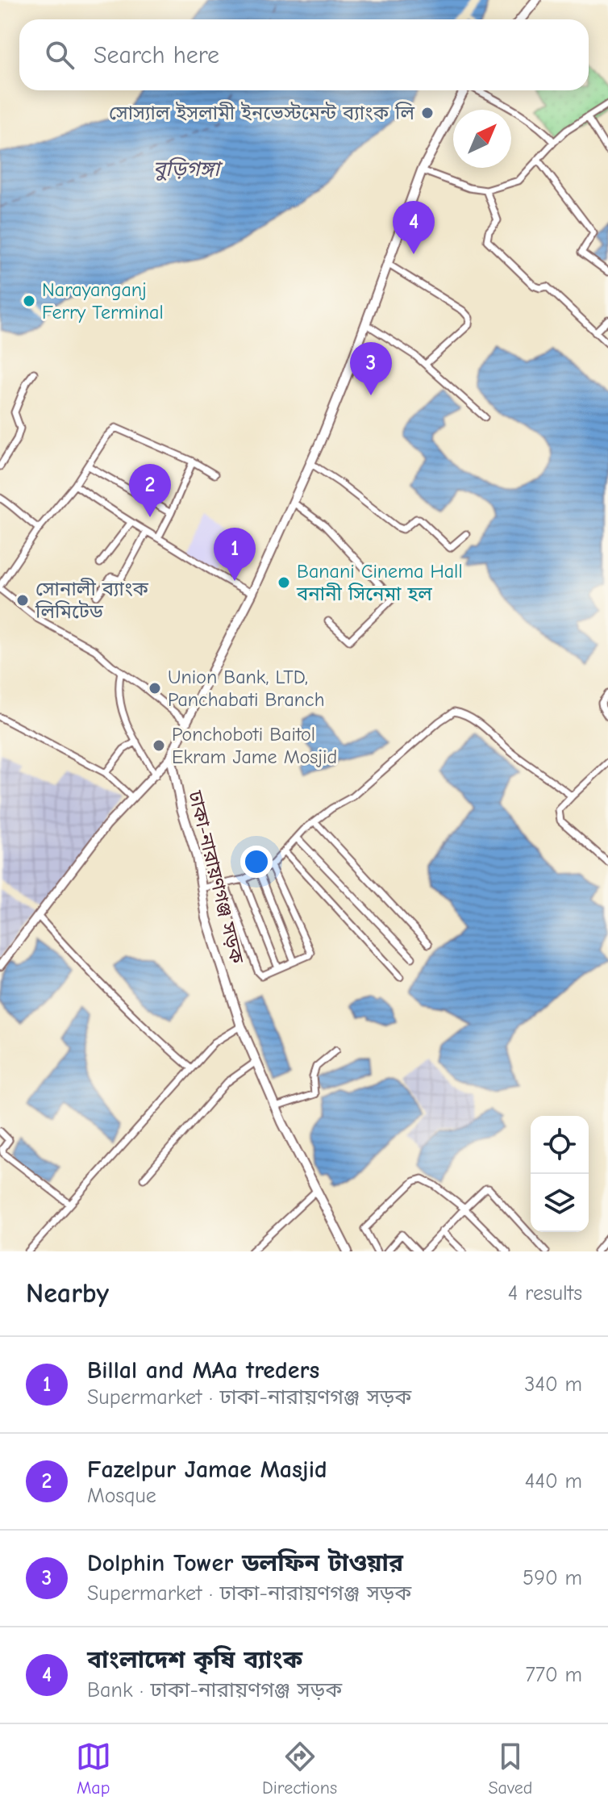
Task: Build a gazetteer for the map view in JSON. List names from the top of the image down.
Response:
{
  "streets": {
    "highway": ["ঢাকা-নারায়ণগঞ্জ সড়ক"]
  },
  "water": ["বুড়িগঙ্গা"],
  "places": [
    "সোস্যাল ইসলামী ইনভেস্টমেন্ট ব্যাংক লি",
    "Narayanganj Ferry Terminal",
    "Banani Cinema Hall বনানী সিনেমা হল",
    "সোনালী ব্যাংক লিমিটেড",
    "Union Bank, LTD, Panchabati Branch",
    "Ponchoboti Baitol Ekram Jame Mosjid"
  ],
  "north": "top right",
  "page": {
    "search": "Search here",
    "pins": [
      "4",
      "3",
      "2",
      "1"
    ],
    "heading": ["Nearby", "4 results"],
    "list": [
      {
        "mark": "1",
        "name": "Billal and MAa treders",
        "note": "Supermarket · ঢাকা-নারায়ণগঞ্জ সড়ক",
        "value": "340 m"
      },
      {
        "mark": "2",
        "name": "Fazelpur Jamae Masjid",
        "note": "Mosque",
        "value": "440 m"
      },
      {
        "mark": "3",
        "name": "Dolphin Tower ডলফিন টাওয়ার",
        "note": "Supermarket · ঢাকা-নারায়ণগঞ্জ সড়ক",
        "value": "590 m"
      },
      {
        "mark": "4",
        "name": "বাংলাদেশ কৃষি ব্যাংক",
        "note": "Bank · ঢাকা-নারায়ণগঞ্জ সড়ক",
        "value": "770 m"
      }
    ],
    "nav": ["Map", "Directions", "Saved"]
  }
}
